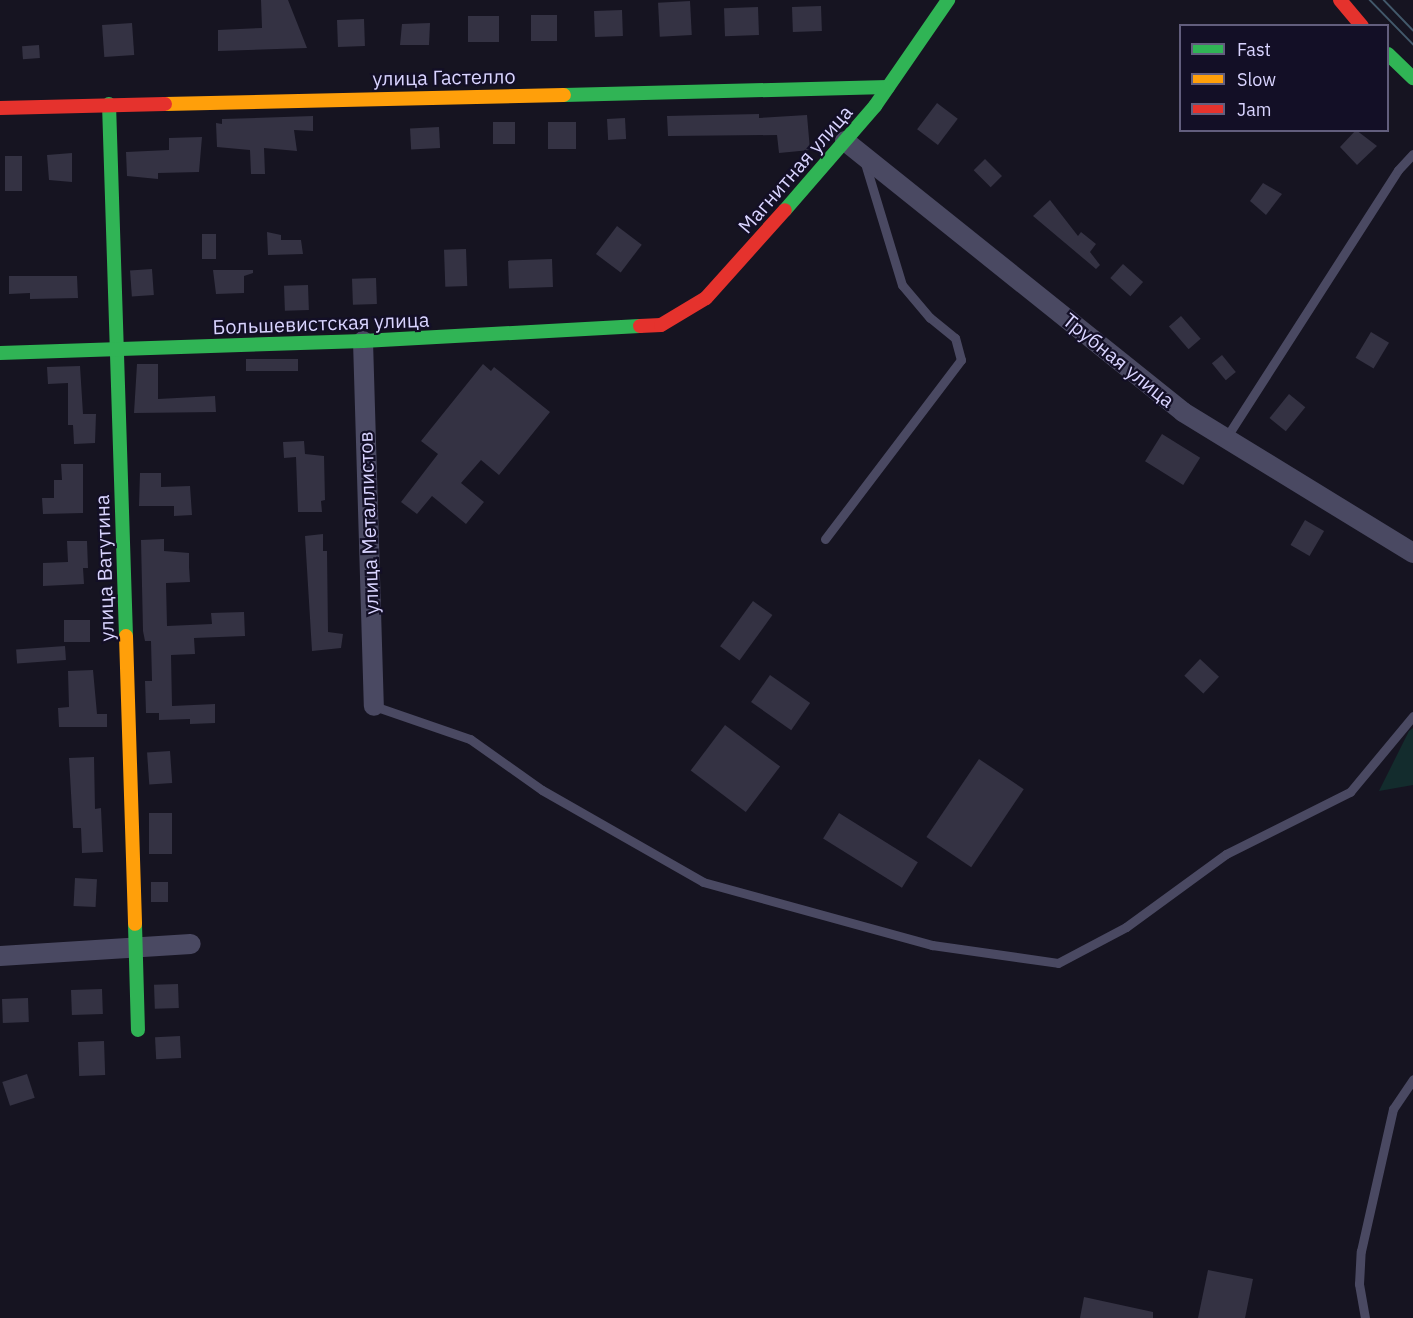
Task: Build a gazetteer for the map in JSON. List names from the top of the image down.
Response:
{
  "streets": {
    "street": [
      "улица Гастелло",
      "Магнитная улица",
      "Большевистская улица",
      "Трубная улица",
      "улица Металлистов",
      "улица Ватутина"
    ]
  },
  "crossings": [
    ["улица Гастелло", "Магнитная улица"],
    ["улица Гастелло", "улица Ватутина"],
    ["Магнитная улица", "Большевистская улица"],
    ["Магнитная улица", "Трубная улица"],
    ["Большевистская улица", "улица Металлистов"],
    ["Большевистская улица", "улица Ватутина"]
  ],
  "legend": ["Fast", "Slow", "Jam"]
}
